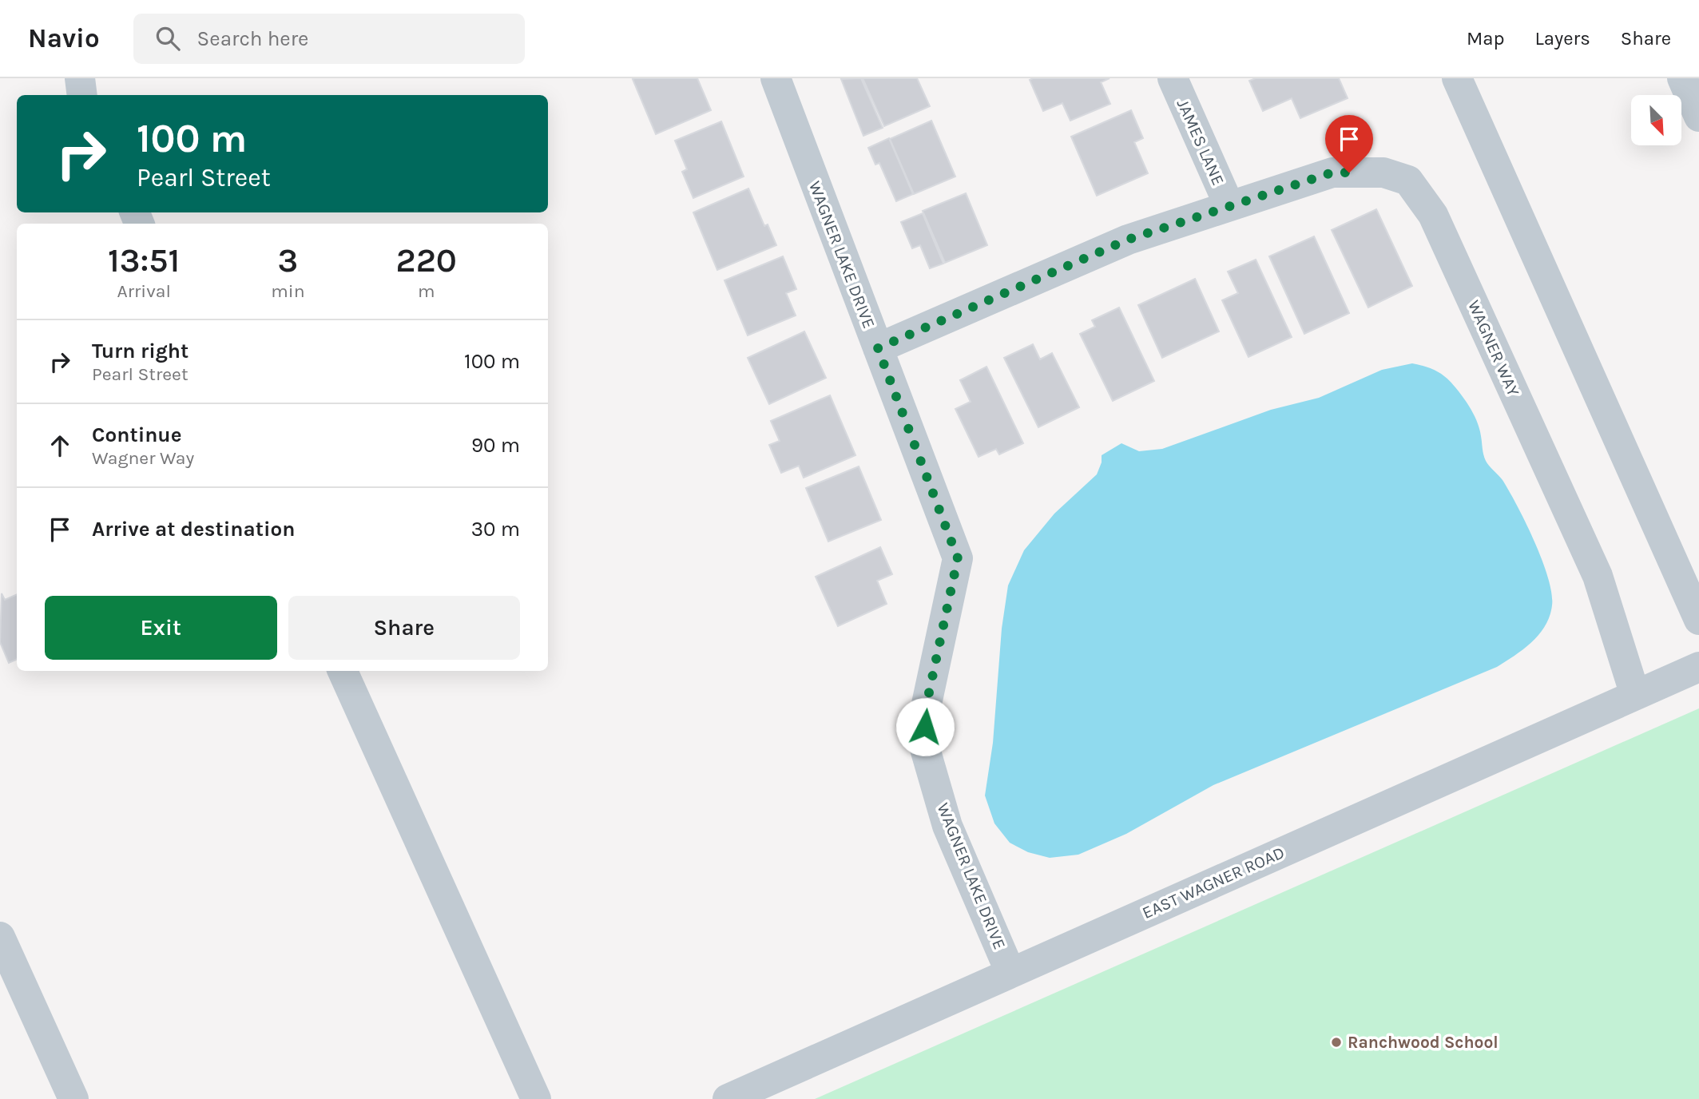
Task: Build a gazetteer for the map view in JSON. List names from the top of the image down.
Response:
{
  "streets": {
    "street": [
      "JAMES LANE",
      "WAGNER LAKE DRIVE",
      "WAGNER WAY",
      "EAST WAGNER ROAD"
    ]
  },
  "crossings": [
    ["JAMES LANE", "WAGNER WAY"],
    ["WAGNER LAKE DRIVE", "WAGNER WAY"],
    ["WAGNER LAKE DRIVE", "EAST WAGNER ROAD"],
    ["WAGNER WAY", "EAST WAGNER ROAD"]
  ],
  "places": ["Ranchwood School"],
  "north": "bottom right",
  "page": {
    "header": "Navio",
    "search": "Search here",
    "nav": ["Map", "Layers", "Share"],
    "turn": ["100 m", "Pearl Street"],
    "eta": [
      "13:51",
      "Arrival",
      "3",
      "min",
      "220",
      "m"
    ],
    "list": [
      {
        "name": "Turn right",
        "note": "Pearl Street",
        "value": "100 m"
      },
      {
        "name": "Continue",
        "note": "Wagner Way",
        "value": "90 m"
      },
      {
        "name": "Arrive at destination",
        "value": "30 m"
      }
    ],
    "buttons": ["Exit", "Share"]
  }
}
